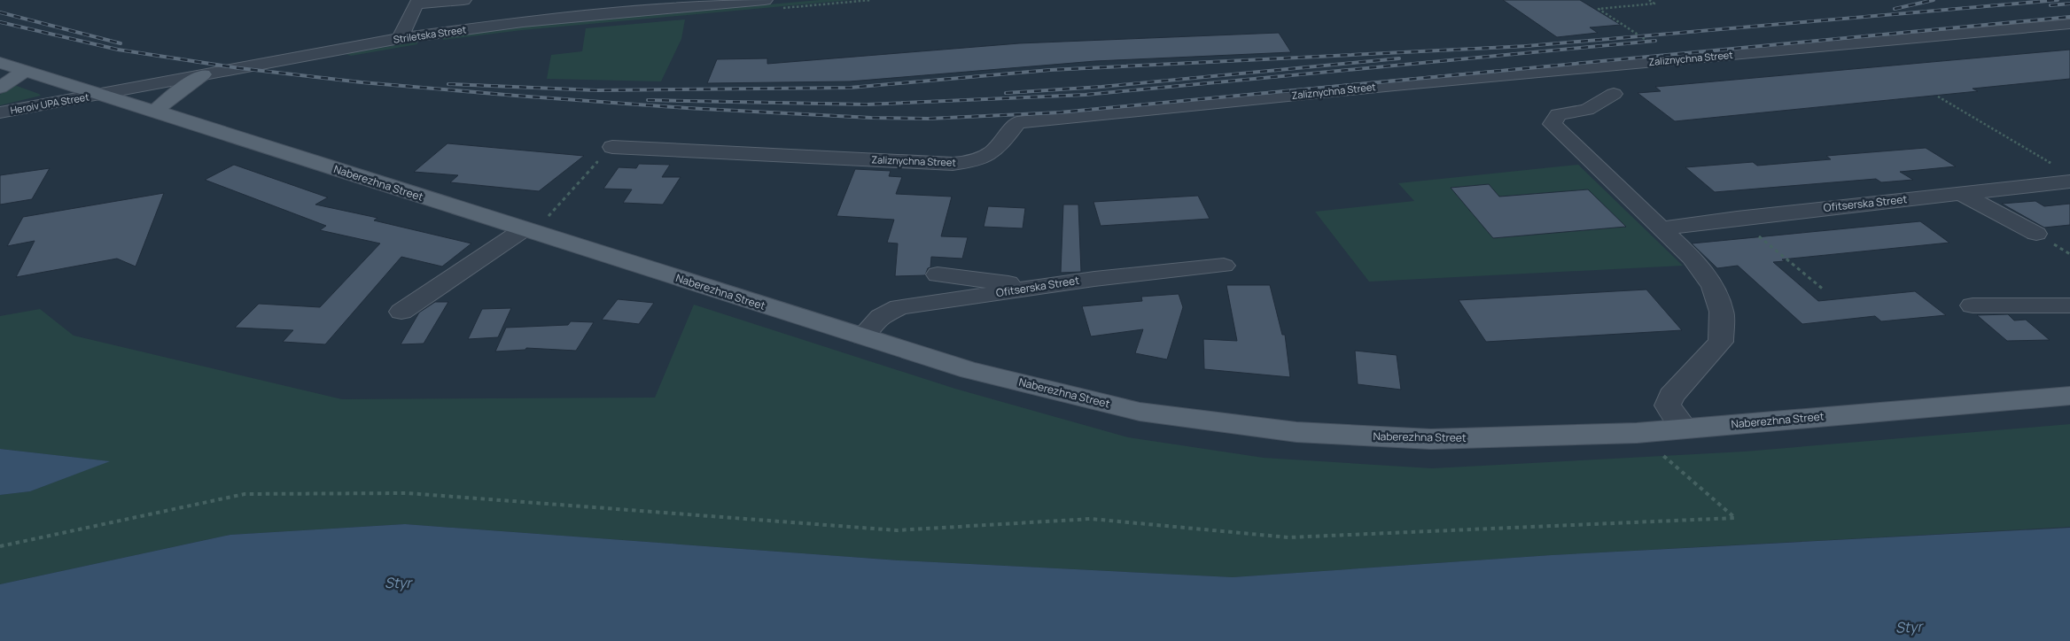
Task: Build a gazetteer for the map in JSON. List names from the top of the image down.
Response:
{
  "streets": {
    "main road": ["Naberezhna Street"],
    "street": [
      "Striletska Street",
      "Zaliznychna Street",
      "Heroiv UPA Street",
      "Ofitserska Street"
    ]
  },
  "crossings": [
    ["Striletska Street", "Heroiv UPA Street"],
    ["Striletska Street", "Naberezhna Street"],
    ["Heroiv UPA Street", "Naberezhna Street"],
    ["Naberezhna Street", "Ofitserska Street"]
  ],
  "water": ["Styr"]
}
